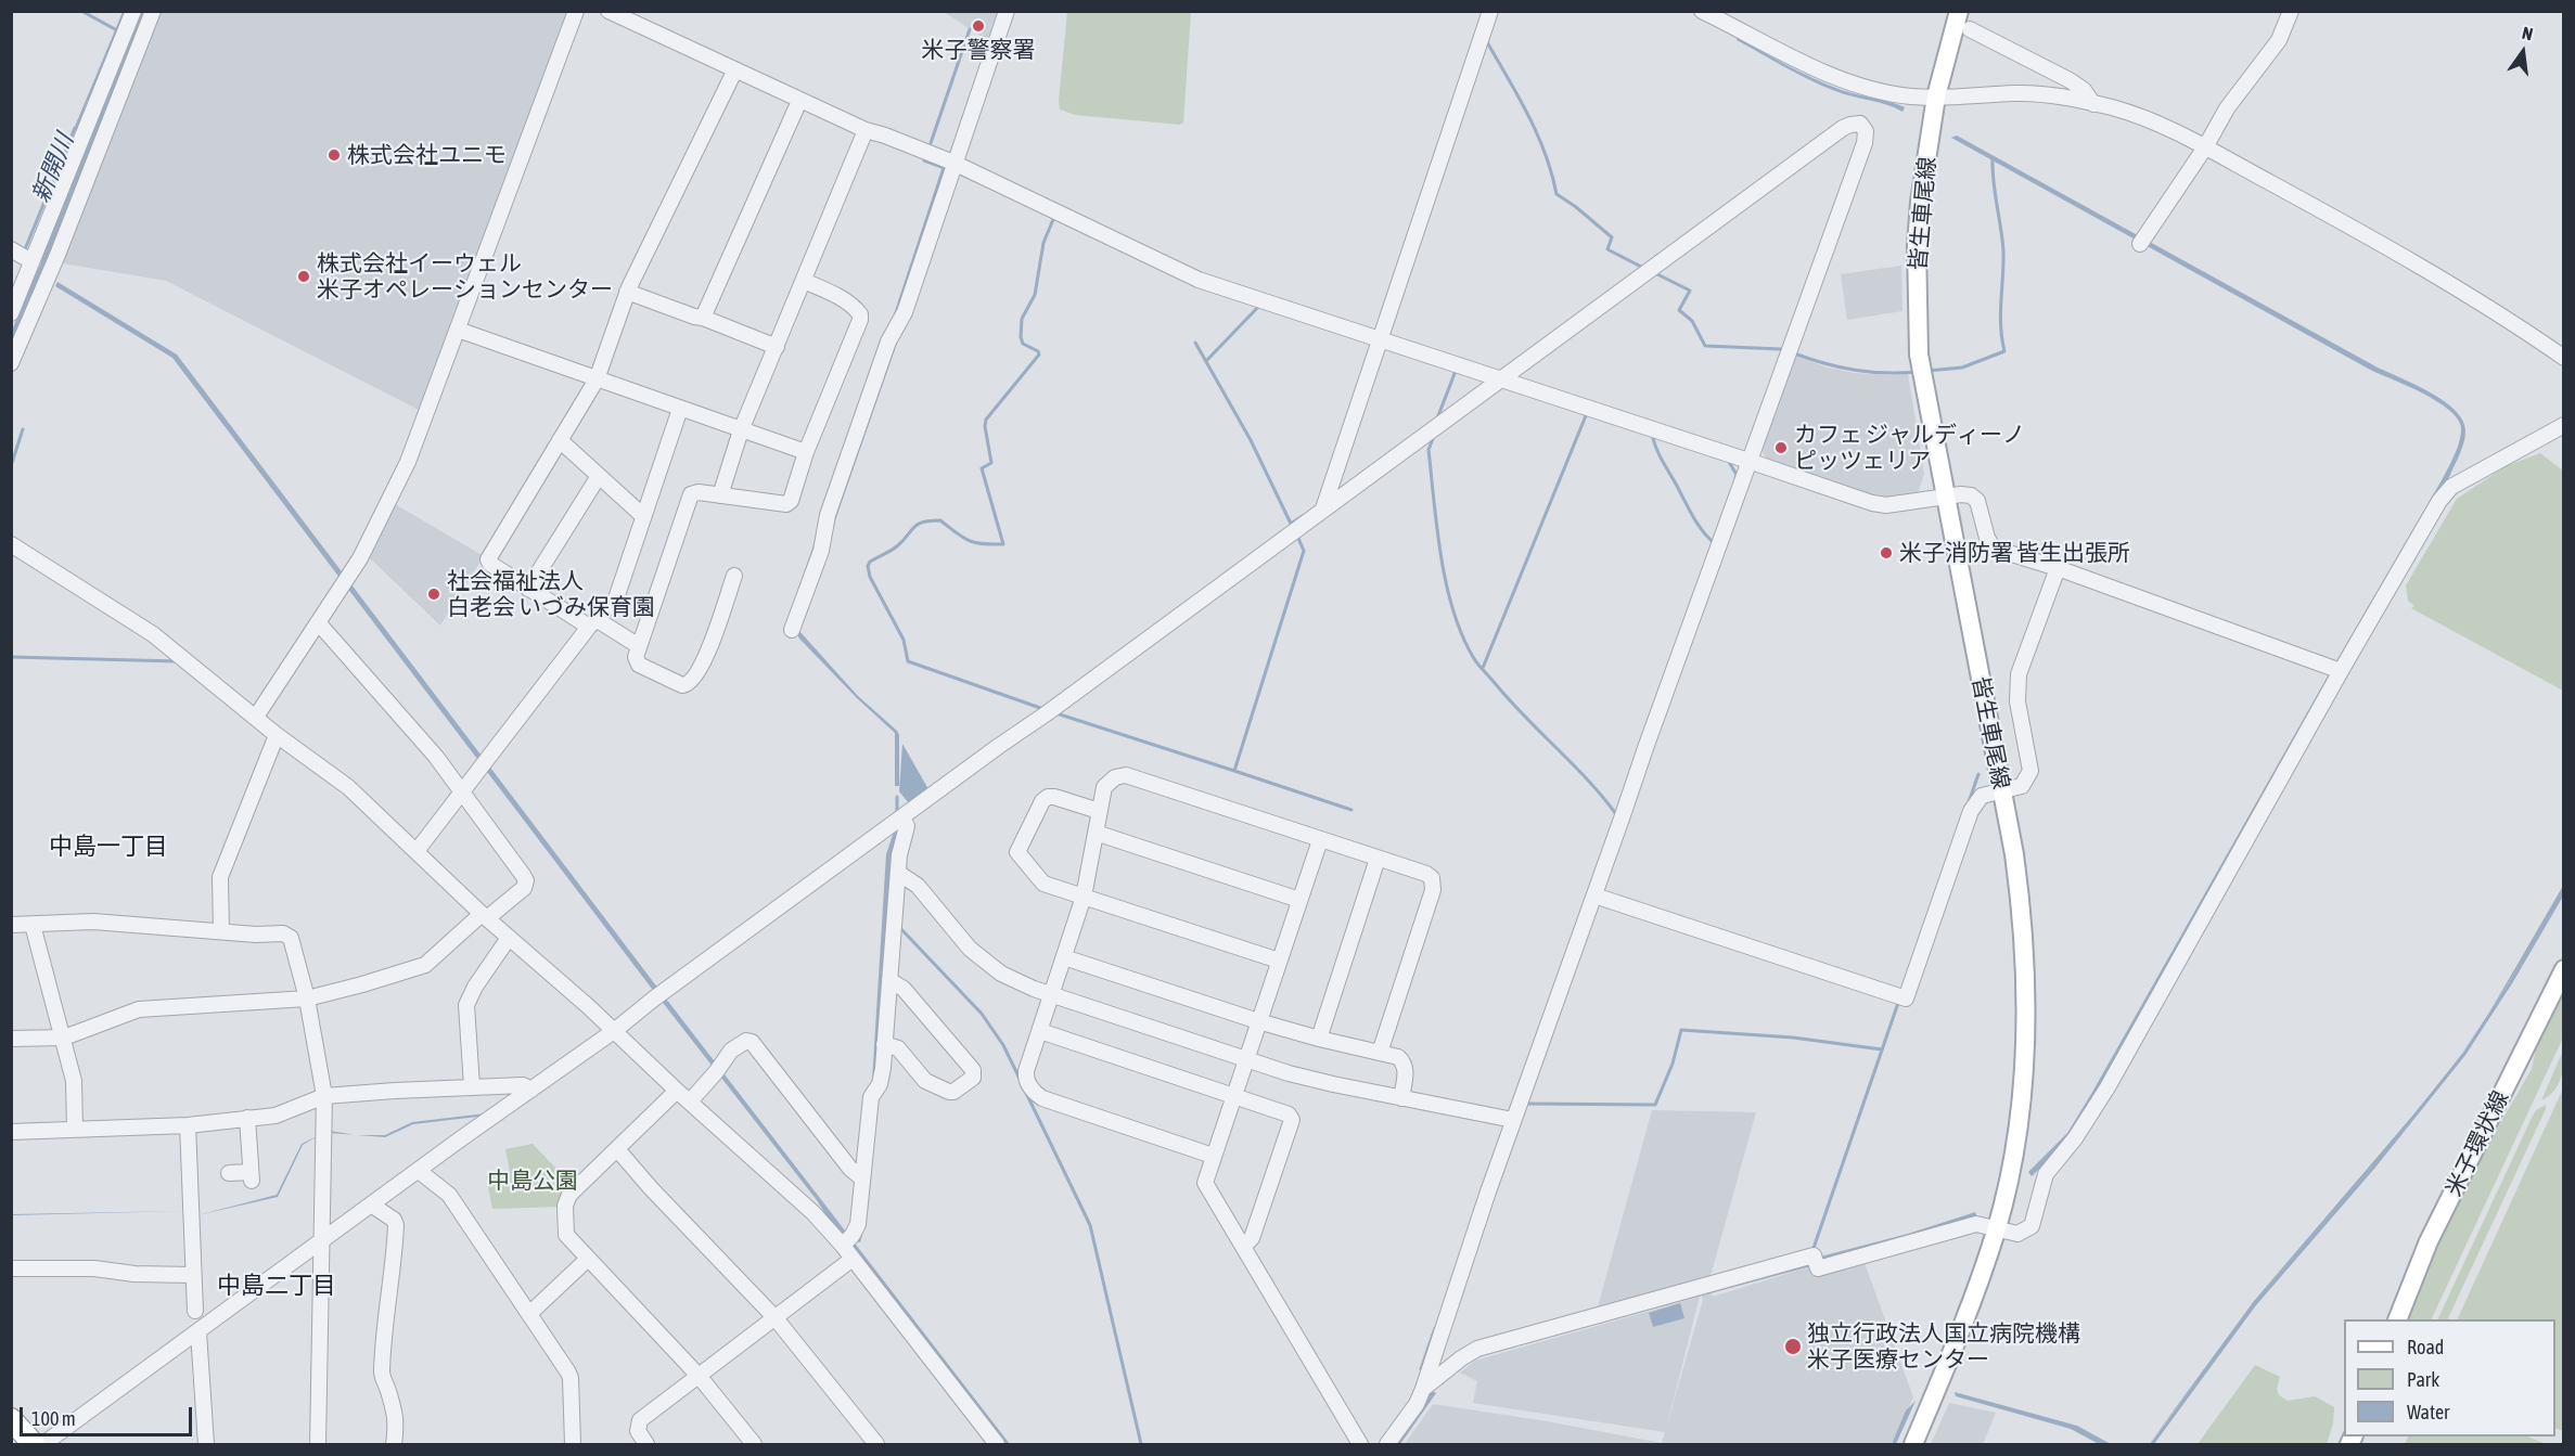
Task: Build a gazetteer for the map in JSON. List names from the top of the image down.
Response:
{
  "streets": {
    "main road": ["皆生車尾線", "米子環状線"]
  },
  "districts": ["中島一丁目", "中島二丁目"],
  "water": ["新開川"],
  "parks": ["中島公園"],
  "places": [
    "米子警察署",
    "株式会社ユニモ",
    "株式会社イーウェル 米子オペレーションセンター",
    "カフェ ジャルディーノ ピッツェリア",
    "米子消防署 皆生出張所",
    "社会福祉法人 白老会 いづみ保育園",
    "独立行政法人国立病院機構 米子医療センター"
  ],
  "legend": ["Road", "Park", "Water"],
  "scale_bar": "100 m",
  "north": "top"
}
